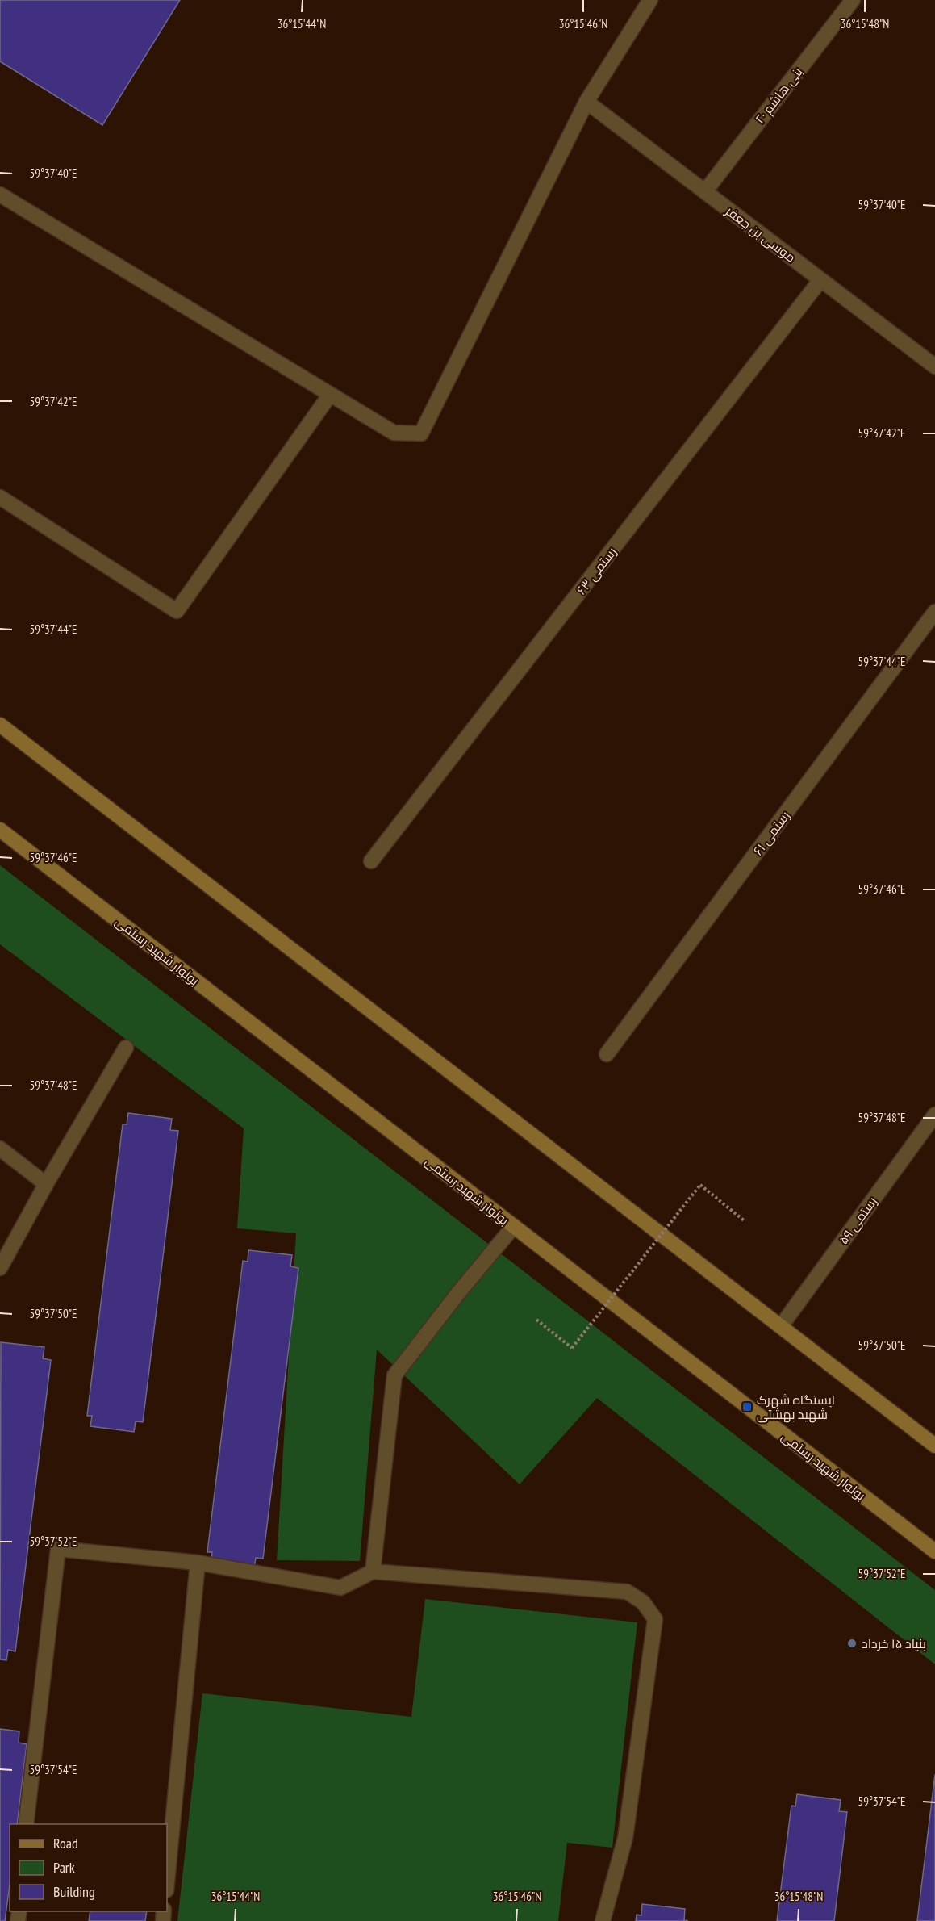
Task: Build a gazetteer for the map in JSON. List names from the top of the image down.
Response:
{
  "streets": {
    "main road": ["بولوار شهید رستمی"],
    "street": [
      "بنی هاشم ۲۰",
      "موسی بن جعفر",
      "رستمی ۶۳",
      "رستمی ۶۱",
      "رستمی ۵۹"
    ]
  },
  "crossings": [
    ["بنی هاشم ۲۰", "موسی بن جعفر"],
    ["موسی بن جعفر", "رستمی ۶۳"]
  ],
  "places": {
    "transit": ["ایستگاه شهرک شهید بهشتی"],
    "other": ["بنیاد ۱۵ خرداد"]
  },
  "legend": ["Road", "Park", "Building"],
  "coordinates": [
    "36°15'44\"N",
    "36°15'46\"N",
    "36°15'48\"N",
    "59°37'40\"E",
    "59°37'42\"E",
    "59°37'44\"E",
    "59°37'46\"E",
    "59°37'48\"E",
    "59°37'50\"E",
    "59°37'52\"E",
    "59°37'54\"E"
  ]
}
